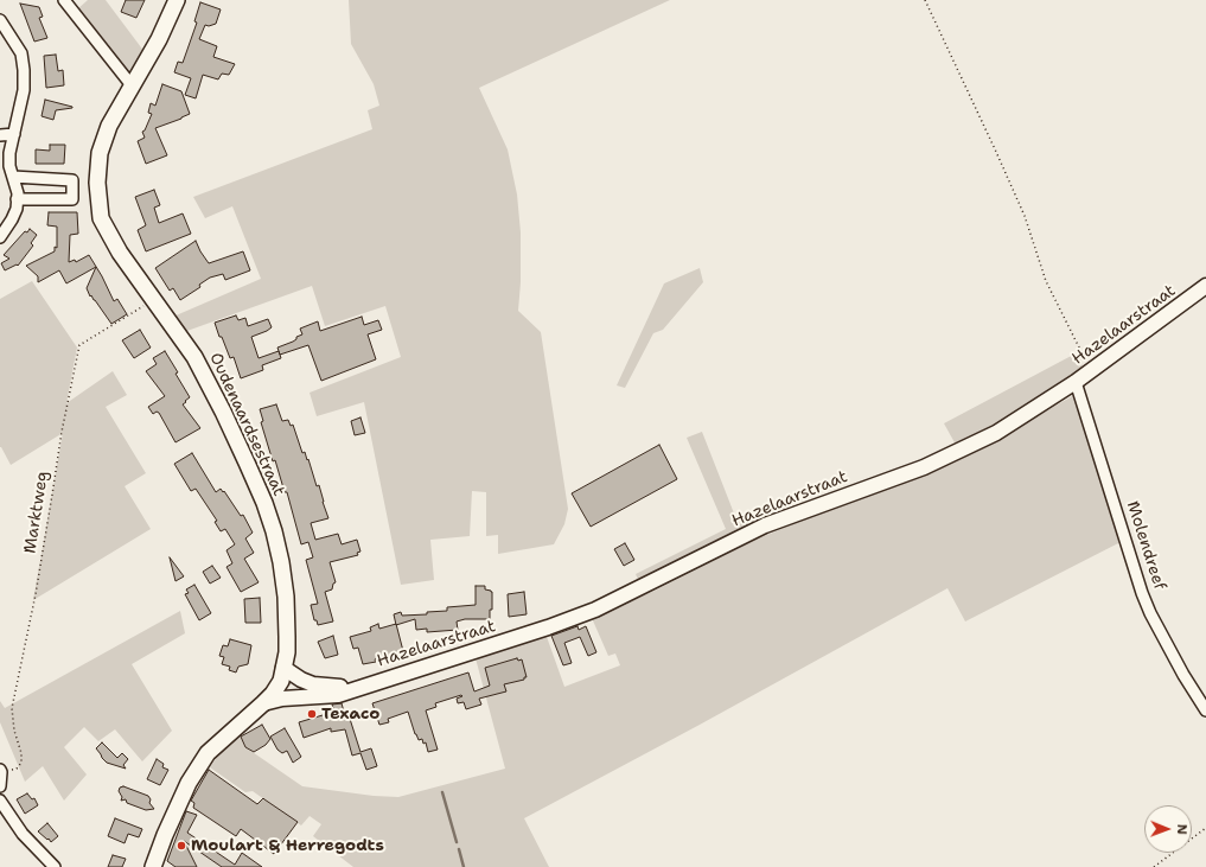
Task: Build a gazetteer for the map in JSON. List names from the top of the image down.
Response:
{
  "streets": {
    "main road": ["Oudenaardsestraat"],
    "street": ["Hazelaarstraat", "Molendreef"],
    "path": ["Marktweg"]
  },
  "crossings": [
    ["Hazelaarstraat", "Oudenaardsestraat"],
    ["Hazelaarstraat", "Molendreef"],
    ["Oudenaardsestraat", "Marktweg"]
  ],
  "places": ["Texaco", "Moulart & Herregodts"],
  "north": "right"
}
